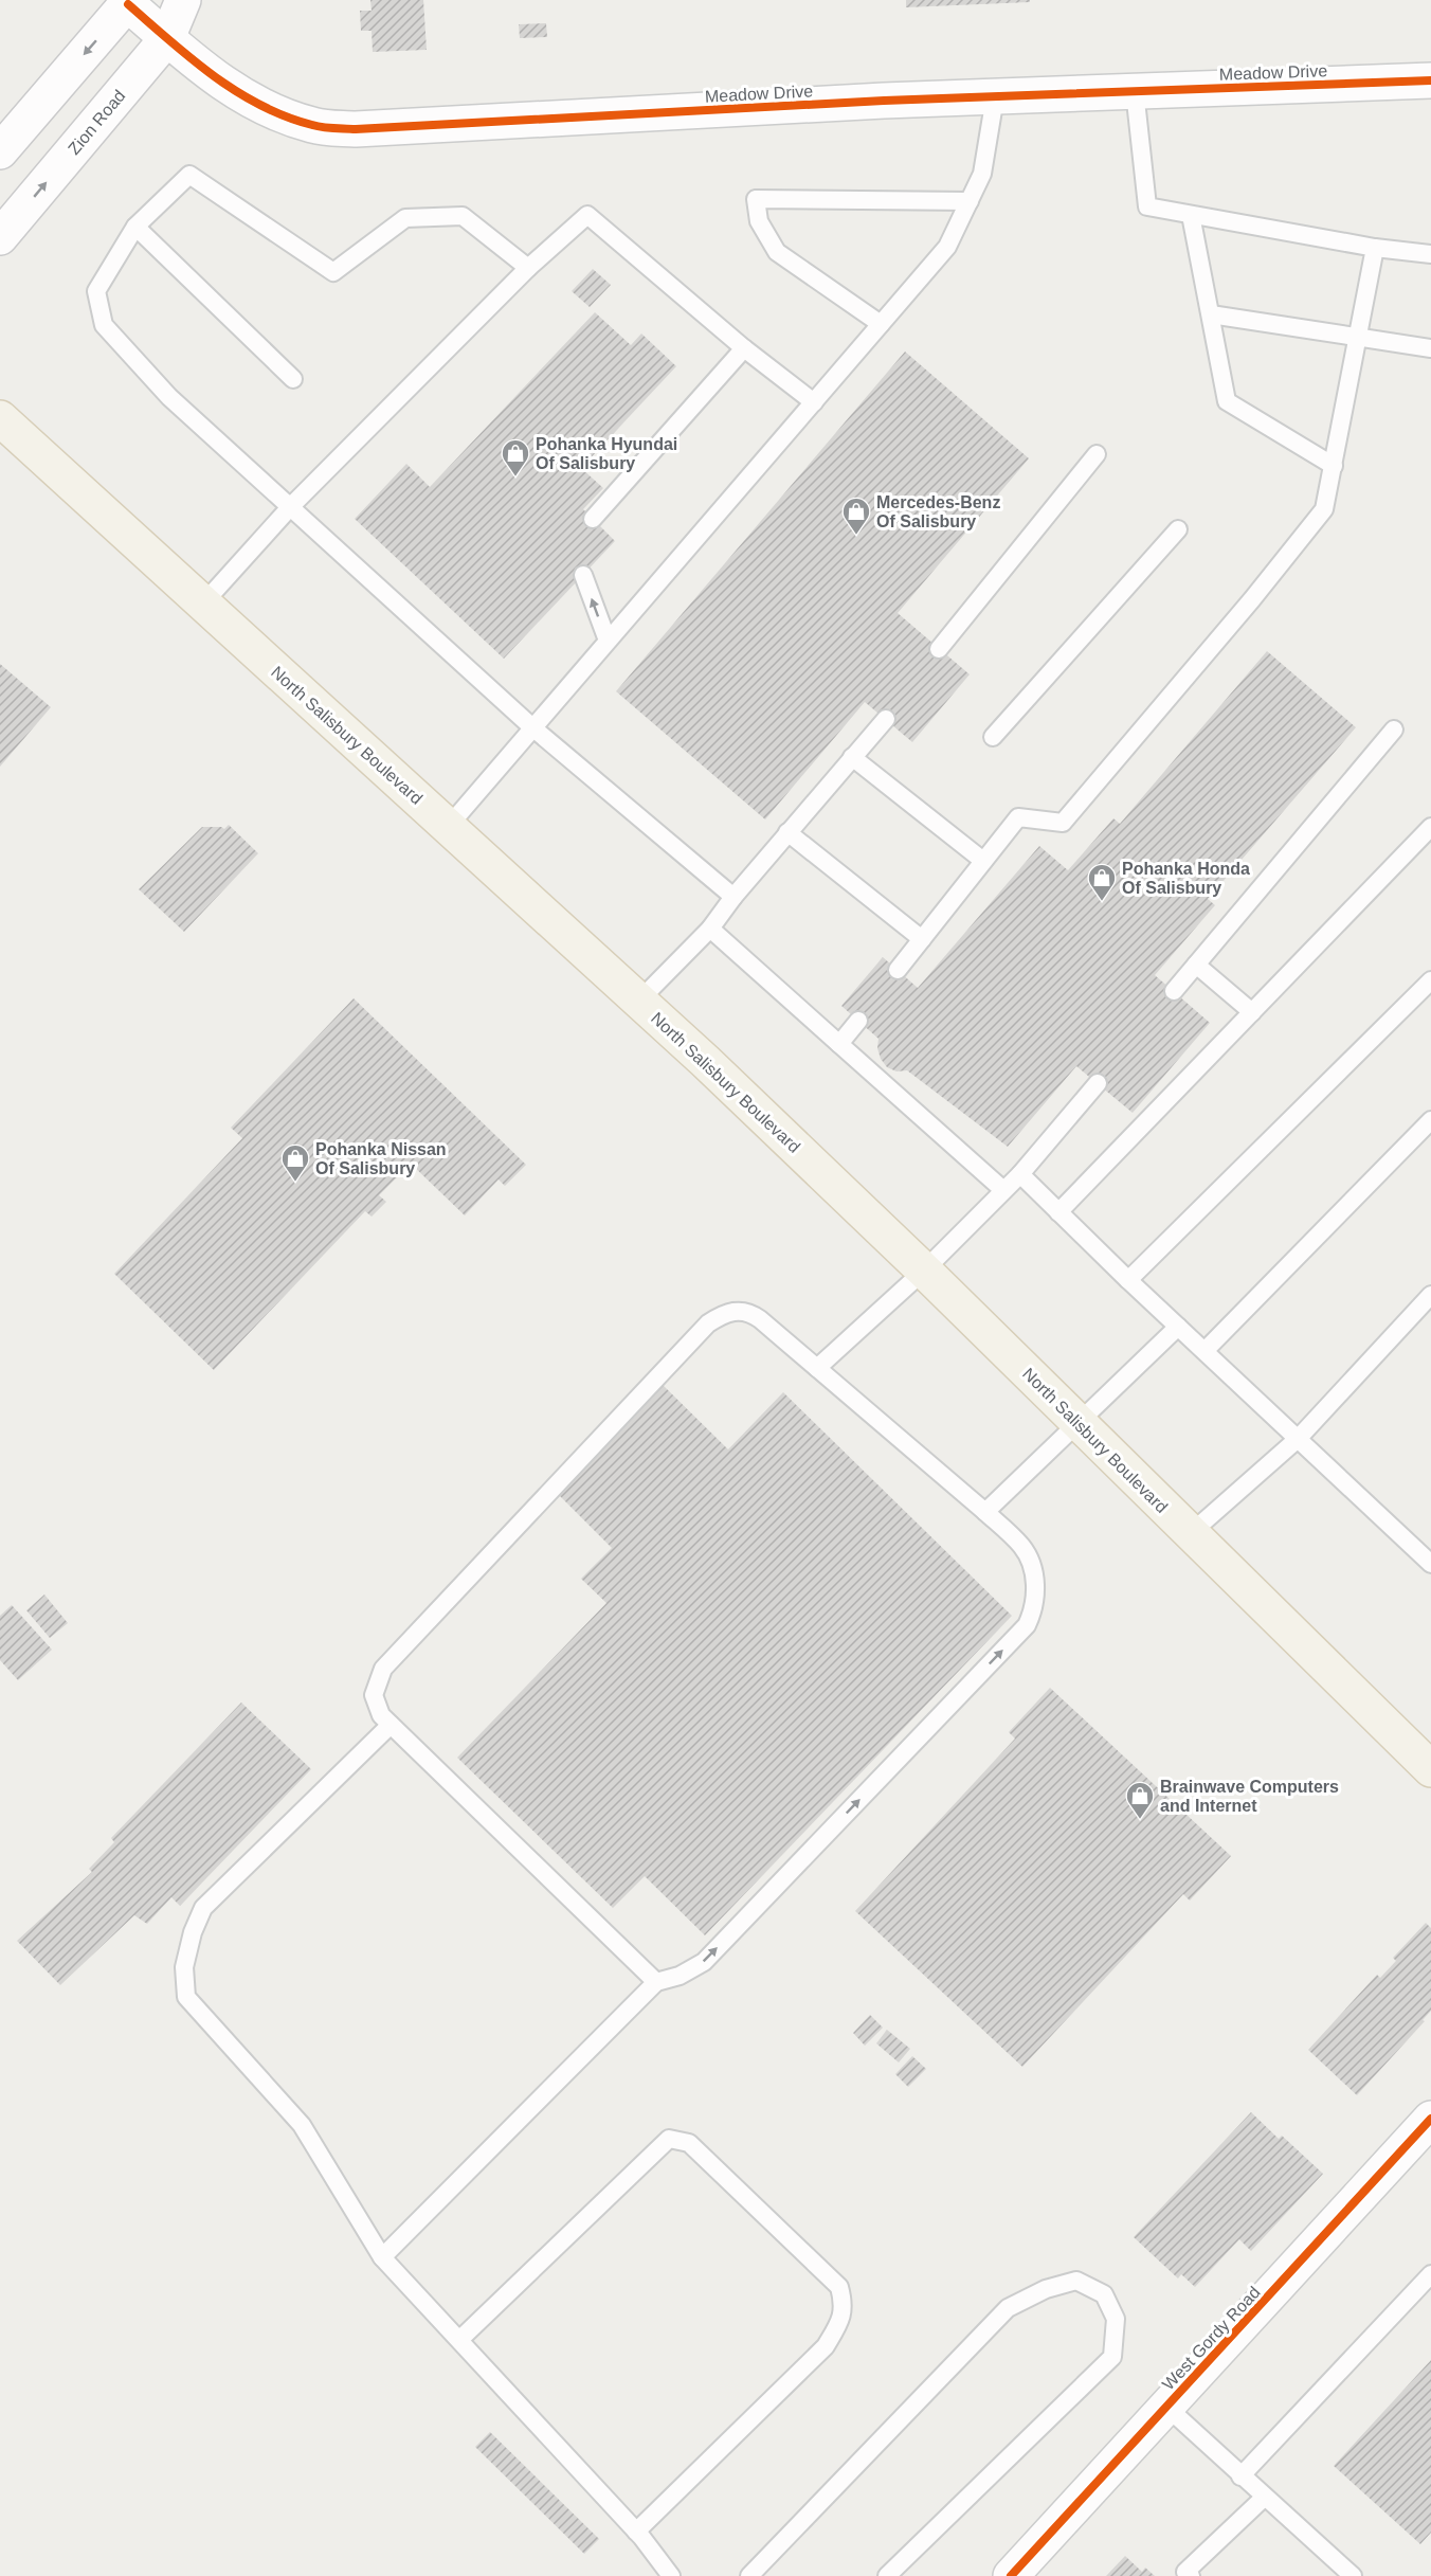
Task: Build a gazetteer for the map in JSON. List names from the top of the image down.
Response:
{
  "streets": {
    "main road": ["North Salisbury Boulevard"],
    "street": ["Meadow Drive", "Zion Road", "West Gordy Road"]
  },
  "crossings": [
    ["Meadow Drive", "Zion Road"]
  ],
  "places": {
    "shop": [
      "Pohanka Hyundai Of Salisbury",
      "Mercedes-Benz Of Salisbury",
      "Pohanka Honda Of Salisbury",
      "Pohanka Nissan Of Salisbury",
      "Brainwave Computers and Internet"
    ]
  }
}
